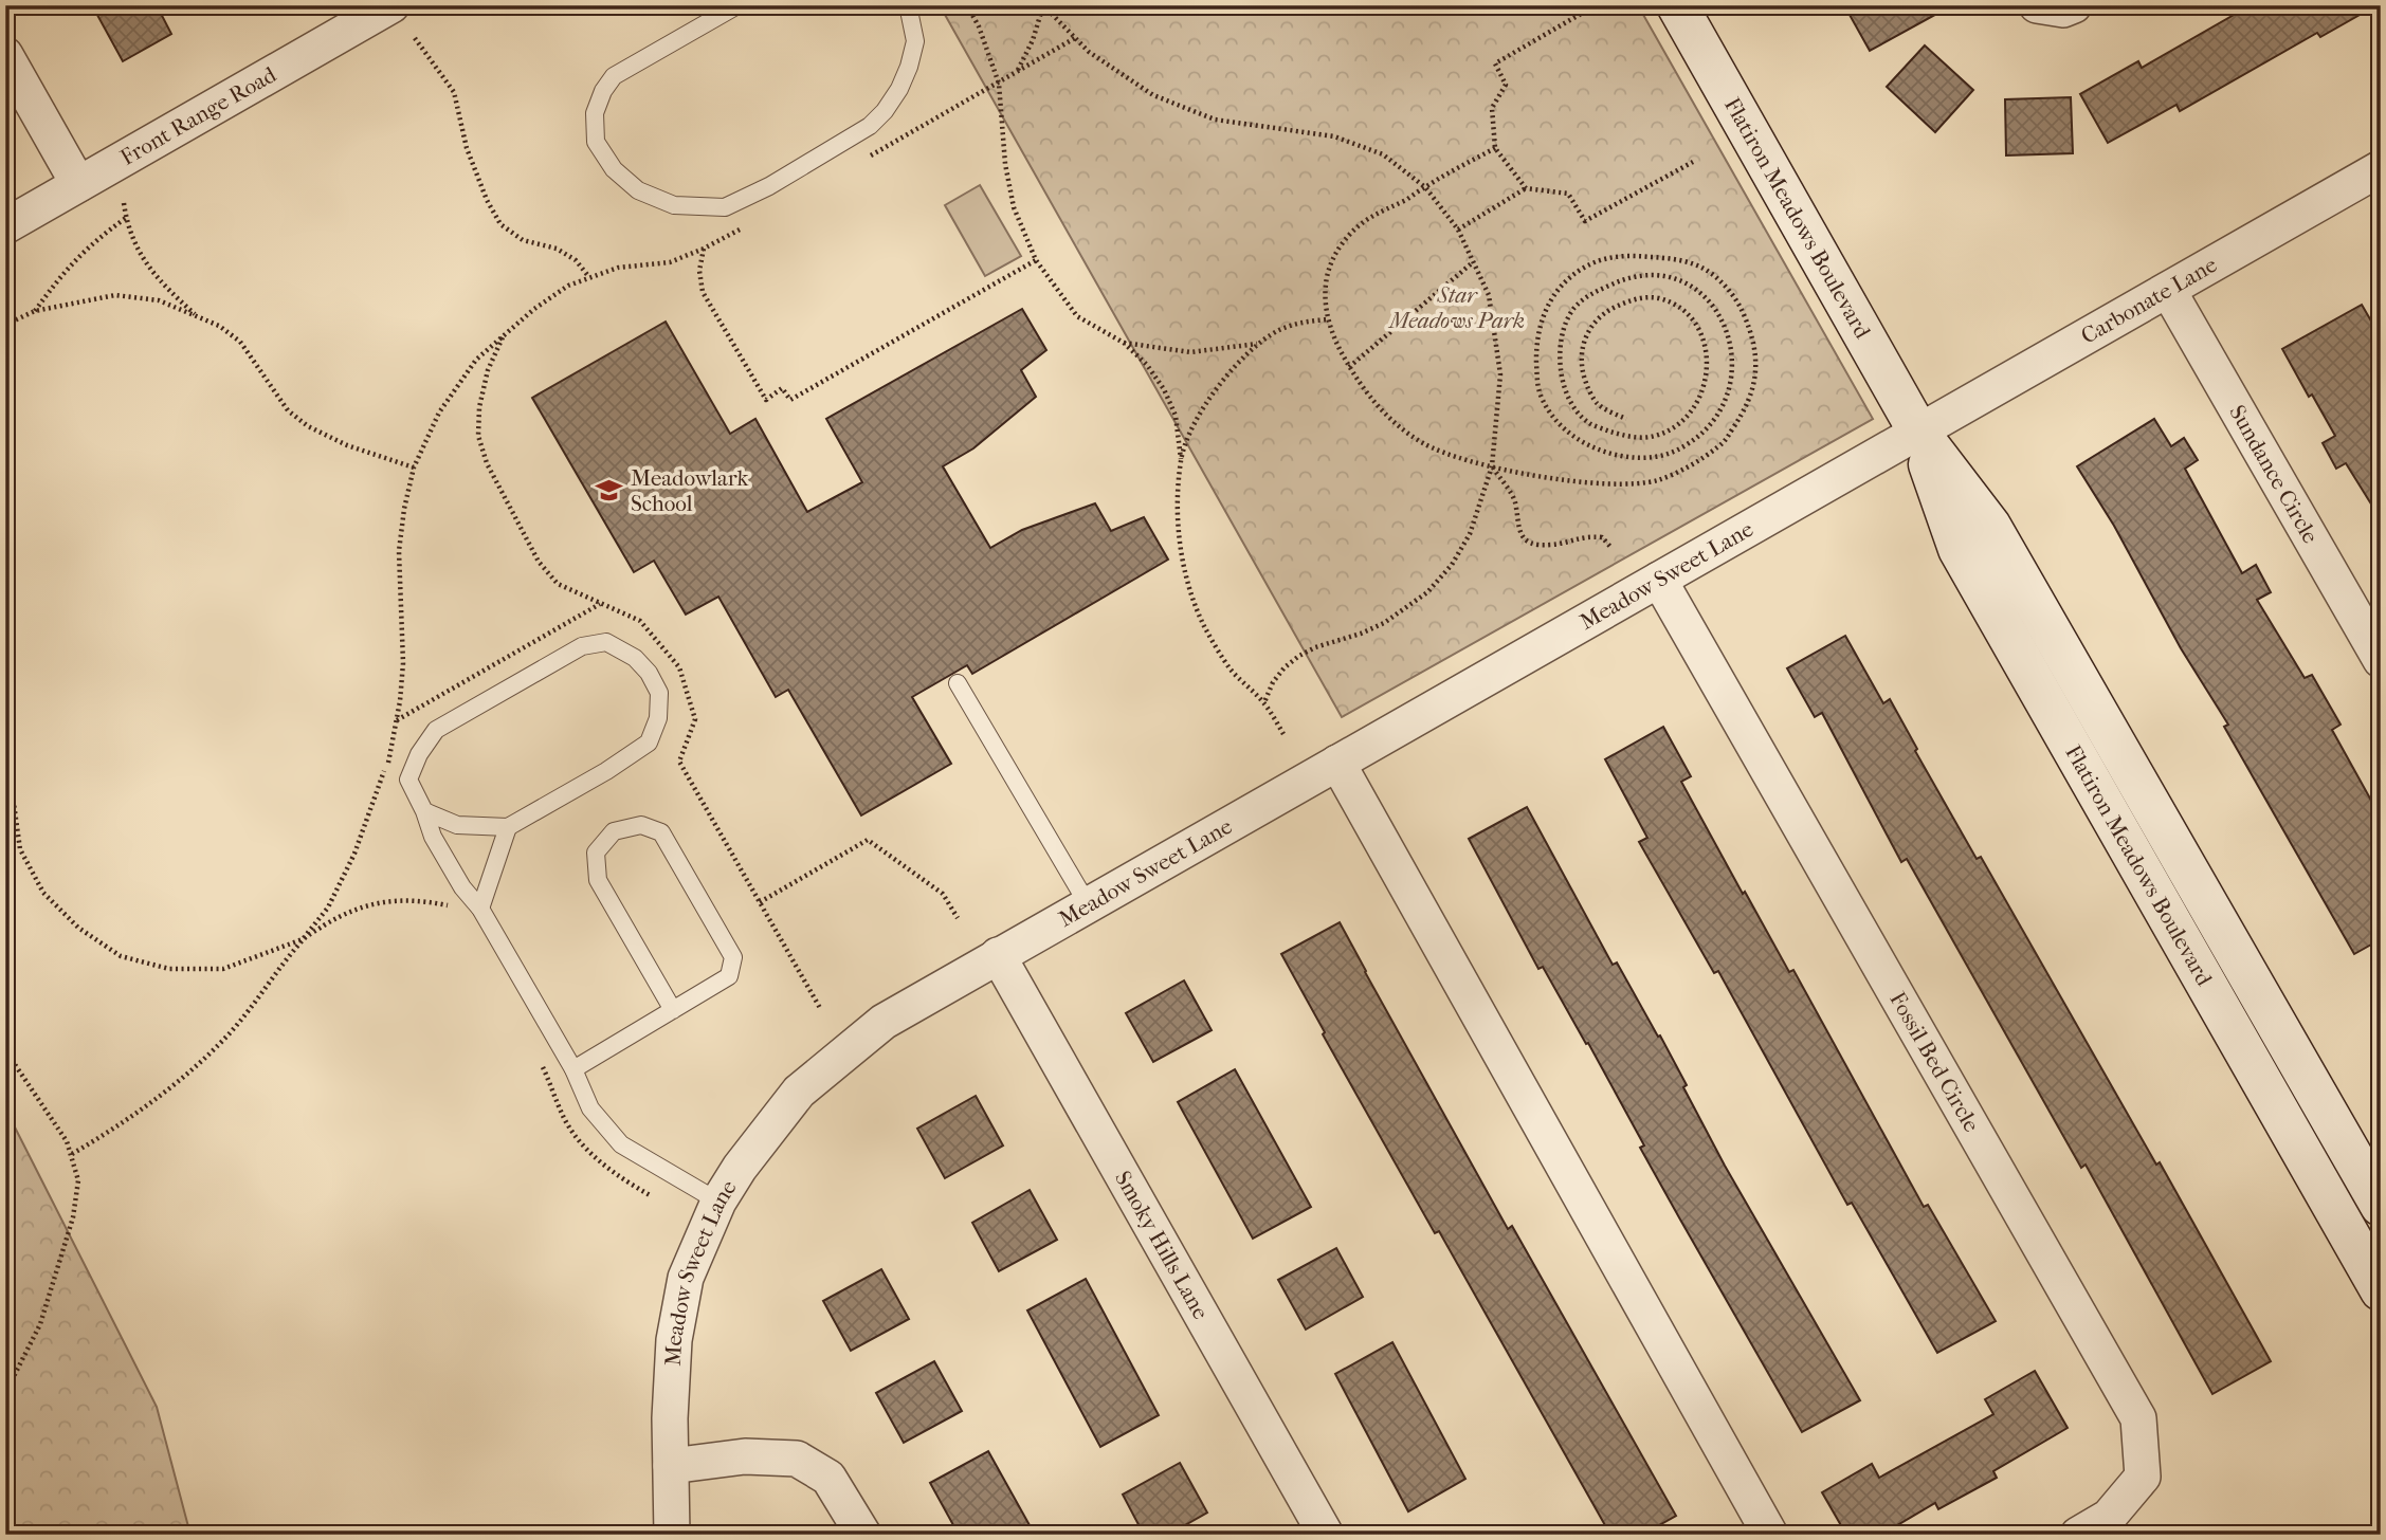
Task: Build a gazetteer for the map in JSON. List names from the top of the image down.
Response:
{
  "streets": {
    "street": [
      "Front Range Road",
      "Flatiron Meadows Boulevard",
      "Carbonate Lane",
      "Sundance Circle",
      "Meadow Sweet Lane",
      "Fossil Bed Circle",
      "Smoky Hills Lane"
    ]
  },
  "crossings": [
    ["Flatiron Meadows Boulevard", "Carbonate Lane"],
    ["Flatiron Meadows Boulevard", "Meadow Sweet Lane"],
    ["Carbonate Lane", "Sundance Circle"],
    ["Carbonate Lane", "Meadow Sweet Lane"],
    ["Meadow Sweet Lane", "Fossil Bed Circle"],
    ["Meadow Sweet Lane", "Smoky Hills Lane"]
  ],
  "parks": ["Star Meadows Park"],
  "places": {
    "school or university": ["Meadowlark School"]
  }
}
